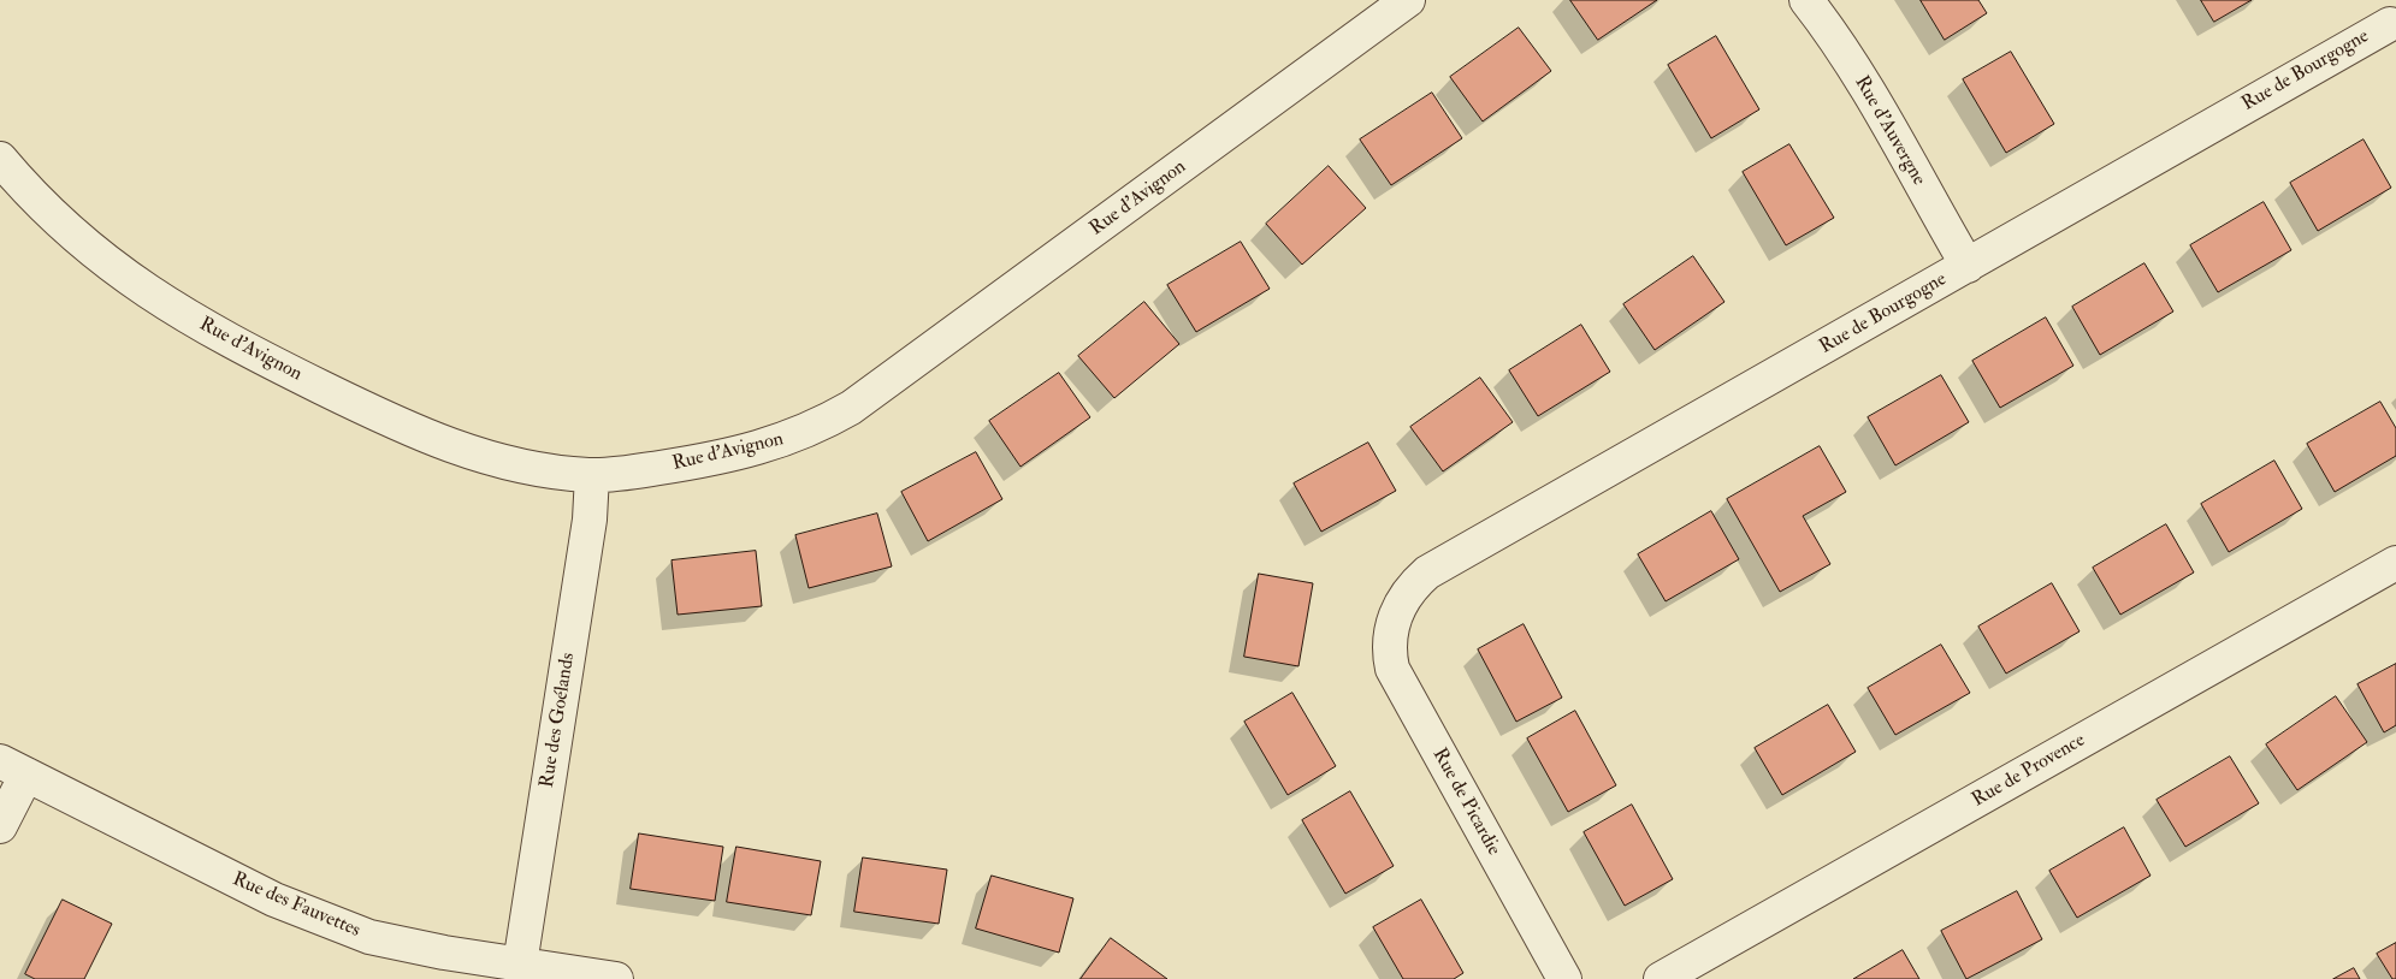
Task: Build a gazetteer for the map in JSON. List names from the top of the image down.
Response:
{
  "streets": {
    "street": [
      "Rue de Bourgogne",
      "Rue d'Auvergne",
      "Rue d'Avignon",
      "Rue des Goélands",
      "Rue de Provence",
      "Rue de Picardie",
      "Rue des Fauvettes"
    ]
  },
  "crossings": [
    ["Rue de Bourgogne", "Rue d'Auvergne"],
    ["Rue de Bourgogne", "Rue de Picardie"],
    ["Rue d'Avignon", "Rue des Goélands"],
    ["Rue des Goélands", "Rue des Fauvettes"]
  ]
}
